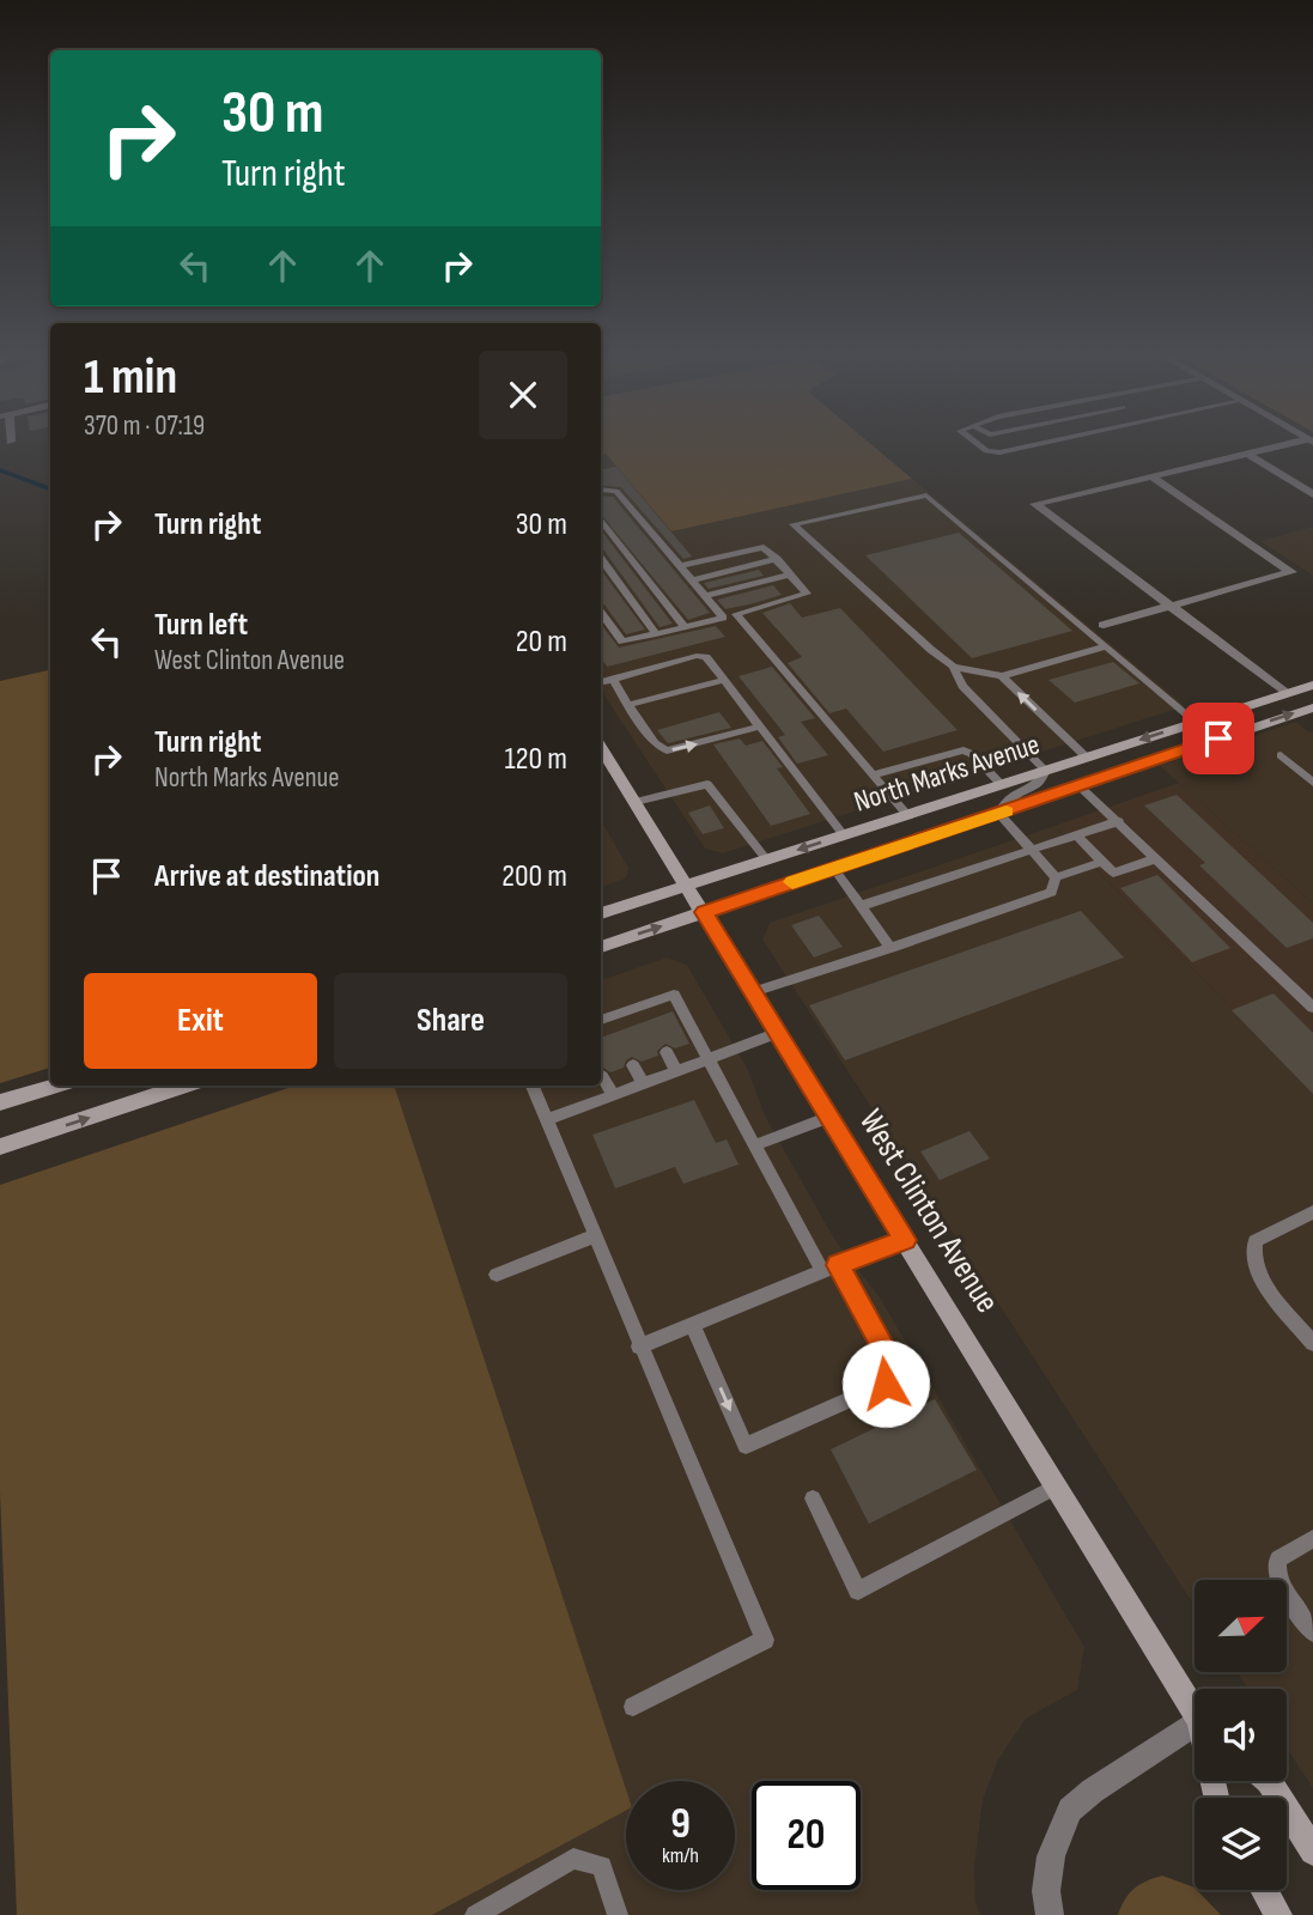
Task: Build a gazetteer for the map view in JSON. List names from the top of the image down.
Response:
{
  "streets": {
    "main road": ["North Marks Avenue", "West Clinton Avenue"]
  },
  "crossings": [
    ["North Marks Avenue", "West Clinton Avenue"]
  ],
  "north": "top right",
  "page": {
    "turn": ["30 m", "Turn right"],
    "heading": ["1 min", "370 m · 07:19"],
    "list": [
      {
        "name": "Turn right",
        "value": "30 m"
      },
      {
        "name": "Turn left",
        "note": "West Clinton Avenue",
        "value": "20 m"
      },
      {
        "name": "Turn right",
        "note": "North Marks Avenue",
        "value": "120 m"
      },
      {
        "name": "Arrive at destination",
        "value": "200 m"
      }
    ],
    "buttons": ["Exit", "Share"],
    "speed": "9 km/h",
    "limit": "20"
  }
}
